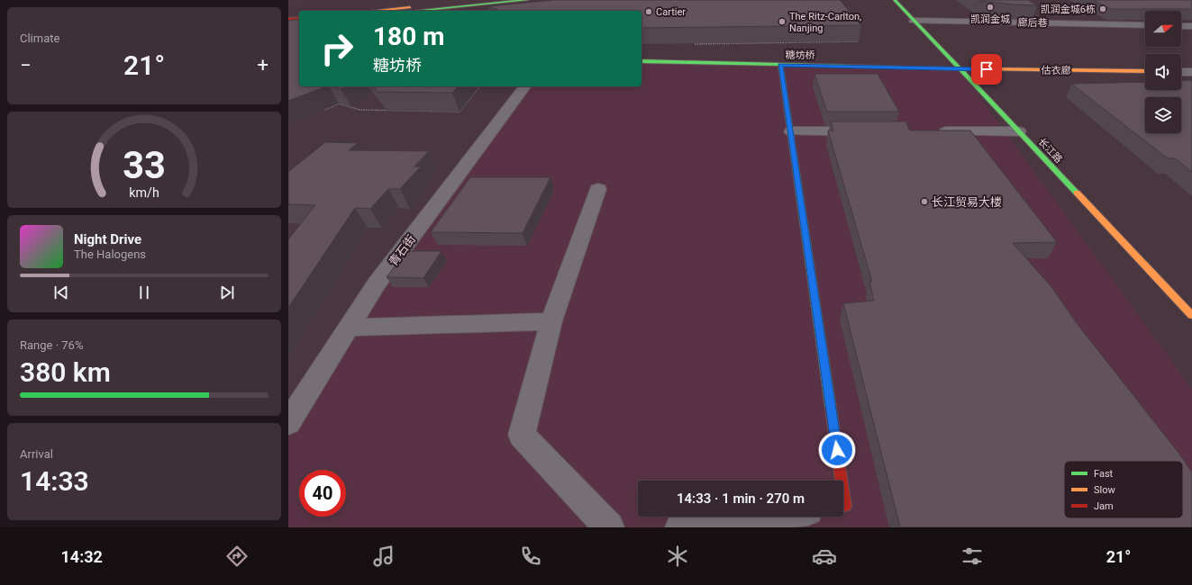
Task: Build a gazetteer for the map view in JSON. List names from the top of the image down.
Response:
{
  "streets": {
    "street": [
      "廊后巷",
      "糖坊桥",
      "估衣廊",
      "长江路",
      "青石街"
    ]
  },
  "crossings": [
    ["廊后巷", "长江路"],
    ["糖坊桥", "估衣廊"],
    ["糖坊桥", "长江路"],
    ["估衣廊", "长江路"]
  ],
  "places": [
    "凯润金城",
    "凯润金城6栋",
    "Cartier",
    "The Ritz-Carlton, Nanjing",
    "长江贸易大楼"
  ],
  "legend": ["Fast", "Slow", "Jam"],
  "north": "right",
  "page": {
    "tile": [
      "Climate",
      ["Range · 76%", "380 km"],
      ["Arrival", "14:33"]
    ],
    "turn": ["180 m", "糖坊桥"],
    "heat": ["−", "21°", "+"],
    "song": ["Night Drive", "The Halogens"],
    "limit": "40",
    "trip": "14:33 · 1 min · 270 m",
    "tabs": ["14:32", "21°"],
    "gauge": ["33", "km/h"]
  }
}
